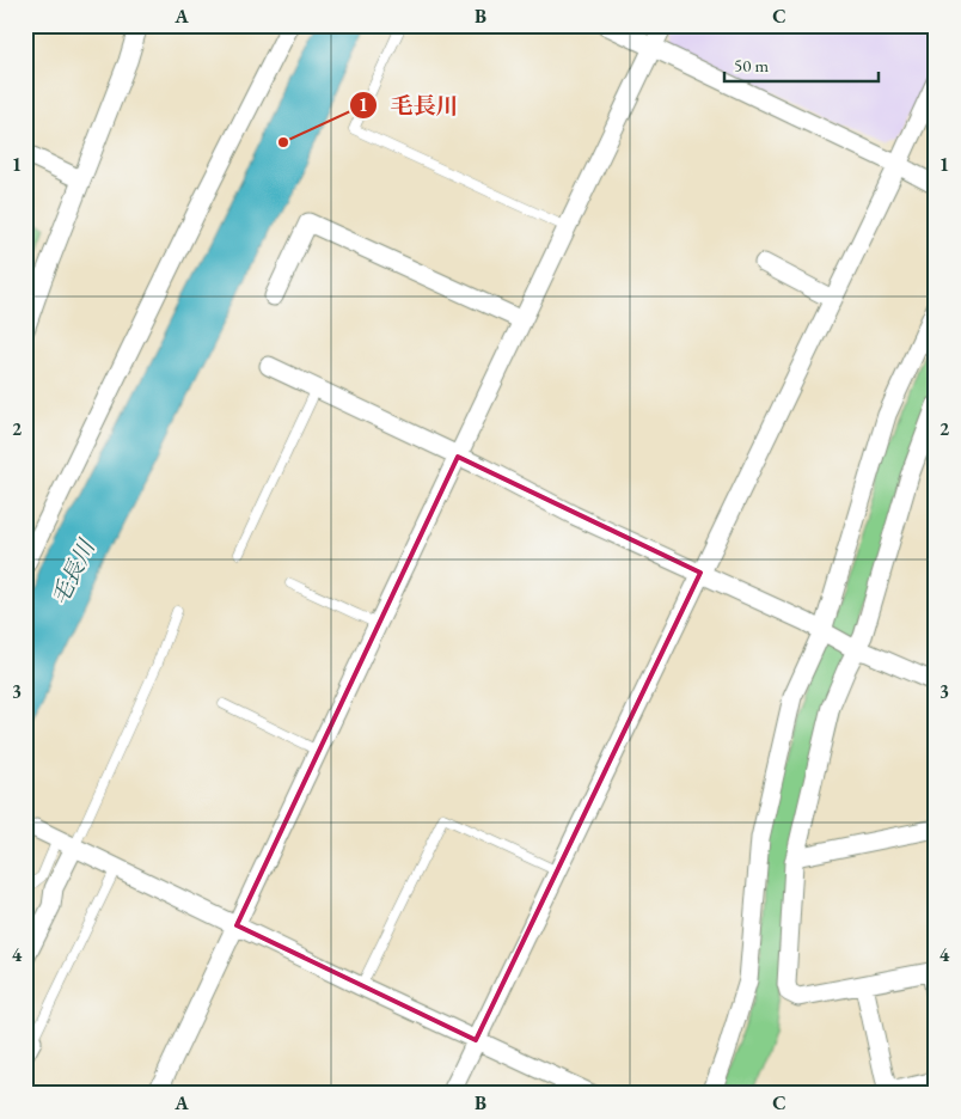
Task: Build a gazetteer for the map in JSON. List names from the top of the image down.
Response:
{
  "water": ["毛長川"],
  "places": ["毛長川"],
  "scale_bar": "50 m",
  "grid": {
    "columns": ["A", "B", "C"],
    "rows": [
      "1",
      "2",
      "3",
      "4"
    ]
  }
}
